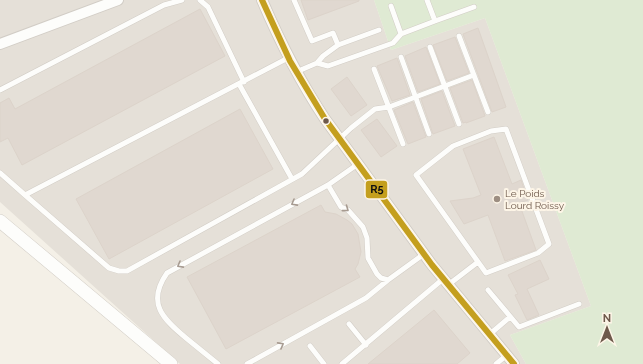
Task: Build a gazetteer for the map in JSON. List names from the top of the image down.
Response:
{
  "places": ["Le Poids Lourd Roissy"],
  "lines": ["transit line R5"],
  "north": "top"
}
